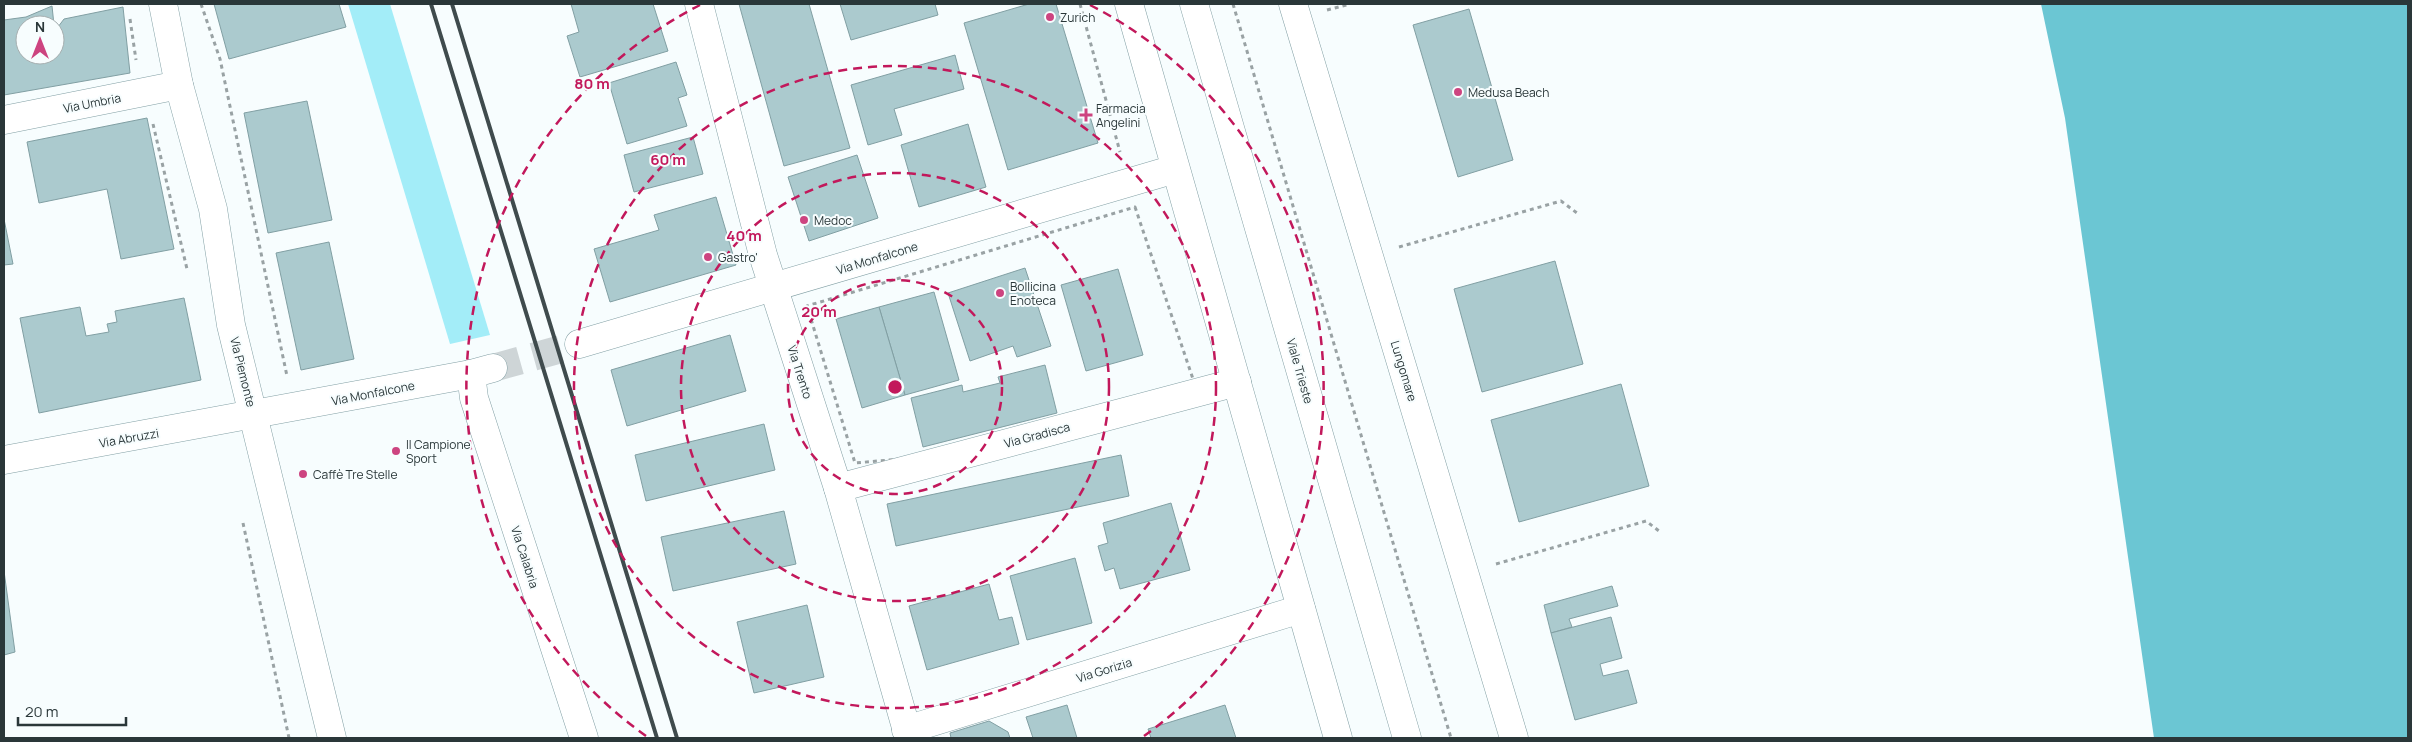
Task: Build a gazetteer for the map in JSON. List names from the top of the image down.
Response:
{
  "streets": {
    "street": [
      "Via Umbria",
      "Via Monfalcone",
      "Viale Trieste",
      "Lungomare",
      "Via Piemonte",
      "Via Trento",
      "Via Gradisca",
      "Via Abruzzi",
      "Via Calabria",
      "Via Gorizia"
    ]
  },
  "crossings": [
    ["Via Umbria", "Via Piemonte"],
    ["Via Monfalcone", "Via Piemonte"],
    ["Via Monfalcone", "Via Trento"],
    ["Via Monfalcone", "Via Abruzzi"],
    ["Via Monfalcone", "Via Calabria"],
    ["Via Piemonte", "Via Abruzzi"],
    ["Via Trento", "Via Gradisca"],
    ["Via Trento", "Via Gorizia"]
  ],
  "places": {
    "other": [
      "Zurich",
      "Medusa Beach",
      "Medoc",
      "Gastro'",
      "Bollicina Enoteca",
      "Il Campione Sport",
      "Caffè Tre Stelle"
    ],
    "health": ["Farmacia Angelini"]
  },
  "scale_bar": "20 m",
  "north": "top",
  "rings": [
    "80 m",
    "60 m",
    "40 m",
    "20 m"
  ]
}
